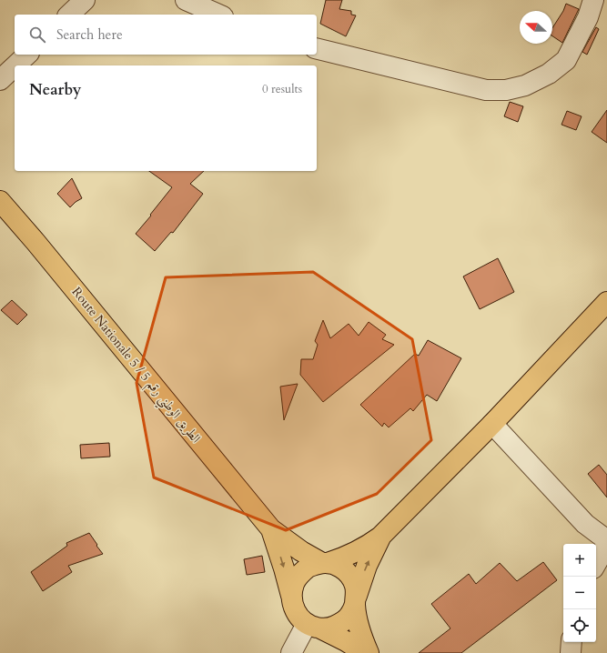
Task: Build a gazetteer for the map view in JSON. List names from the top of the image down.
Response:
{
  "streets": {
    "main road": ["Route Nationale 5 / الطريق الوطني رقم 5"]
  },
  "north": "left",
  "page": {
    "search": "Search here",
    "heading": ["Nearby", "0 results"],
    "map_buttons": ["+", "−"]
  }
}
